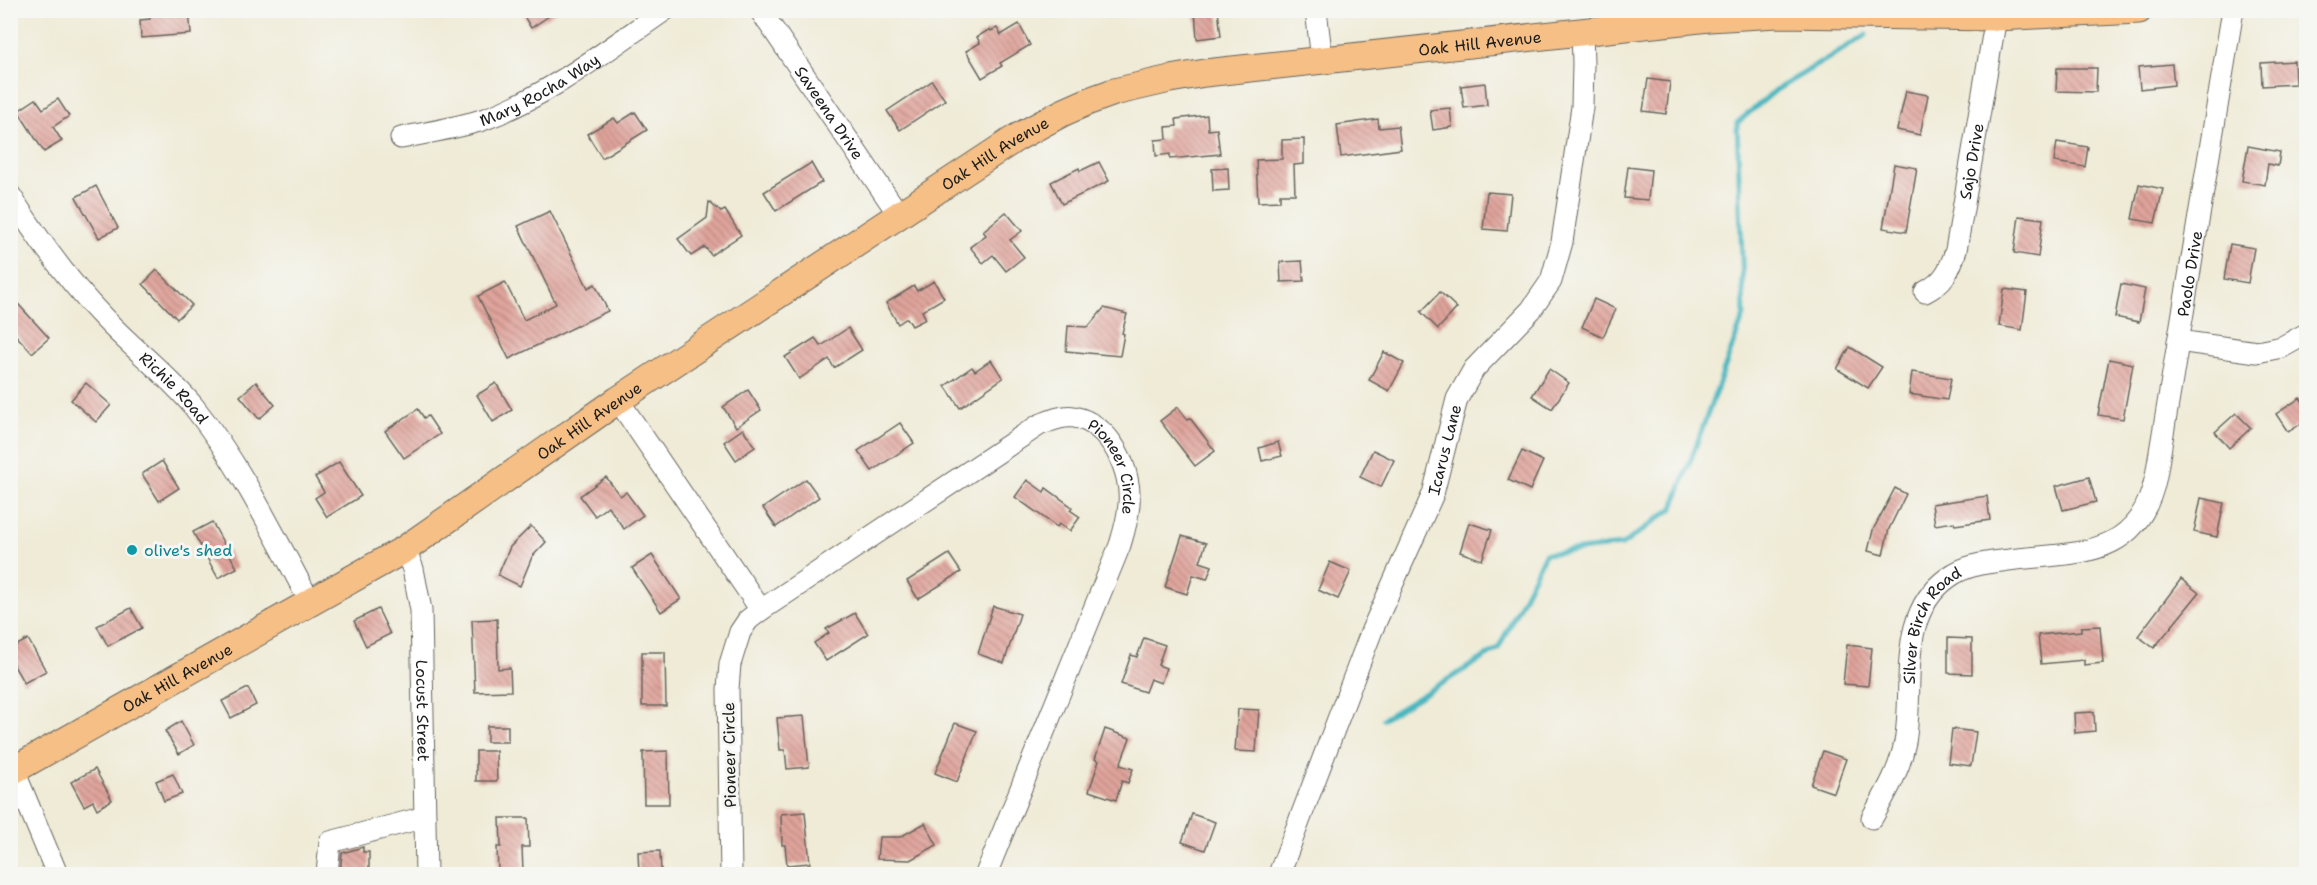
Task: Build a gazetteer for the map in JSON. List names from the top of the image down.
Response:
{
  "streets": {
    "main road": ["Oak Hill Avenue"],
    "street": [
      "Mary Rocha Way",
      "Saveena Drive",
      "Sajo Drive",
      "Paolo Drive",
      "Richie Road",
      "Icarus Lane",
      "Pioneer Circle",
      "Silver Birch Road",
      "Locust Street"
    ]
  },
  "crossings": [
    ["Oak Hill Avenue", "Saveena Drive"],
    ["Oak Hill Avenue", "Sajo Drive"],
    ["Oak Hill Avenue", "Richie Road"],
    ["Oak Hill Avenue", "Icarus Lane"],
    ["Oak Hill Avenue", "Locust Street"],
    ["Paolo Drive", "Silver Birch Road"]
  ],
  "places": ["olive's shed"]
}
